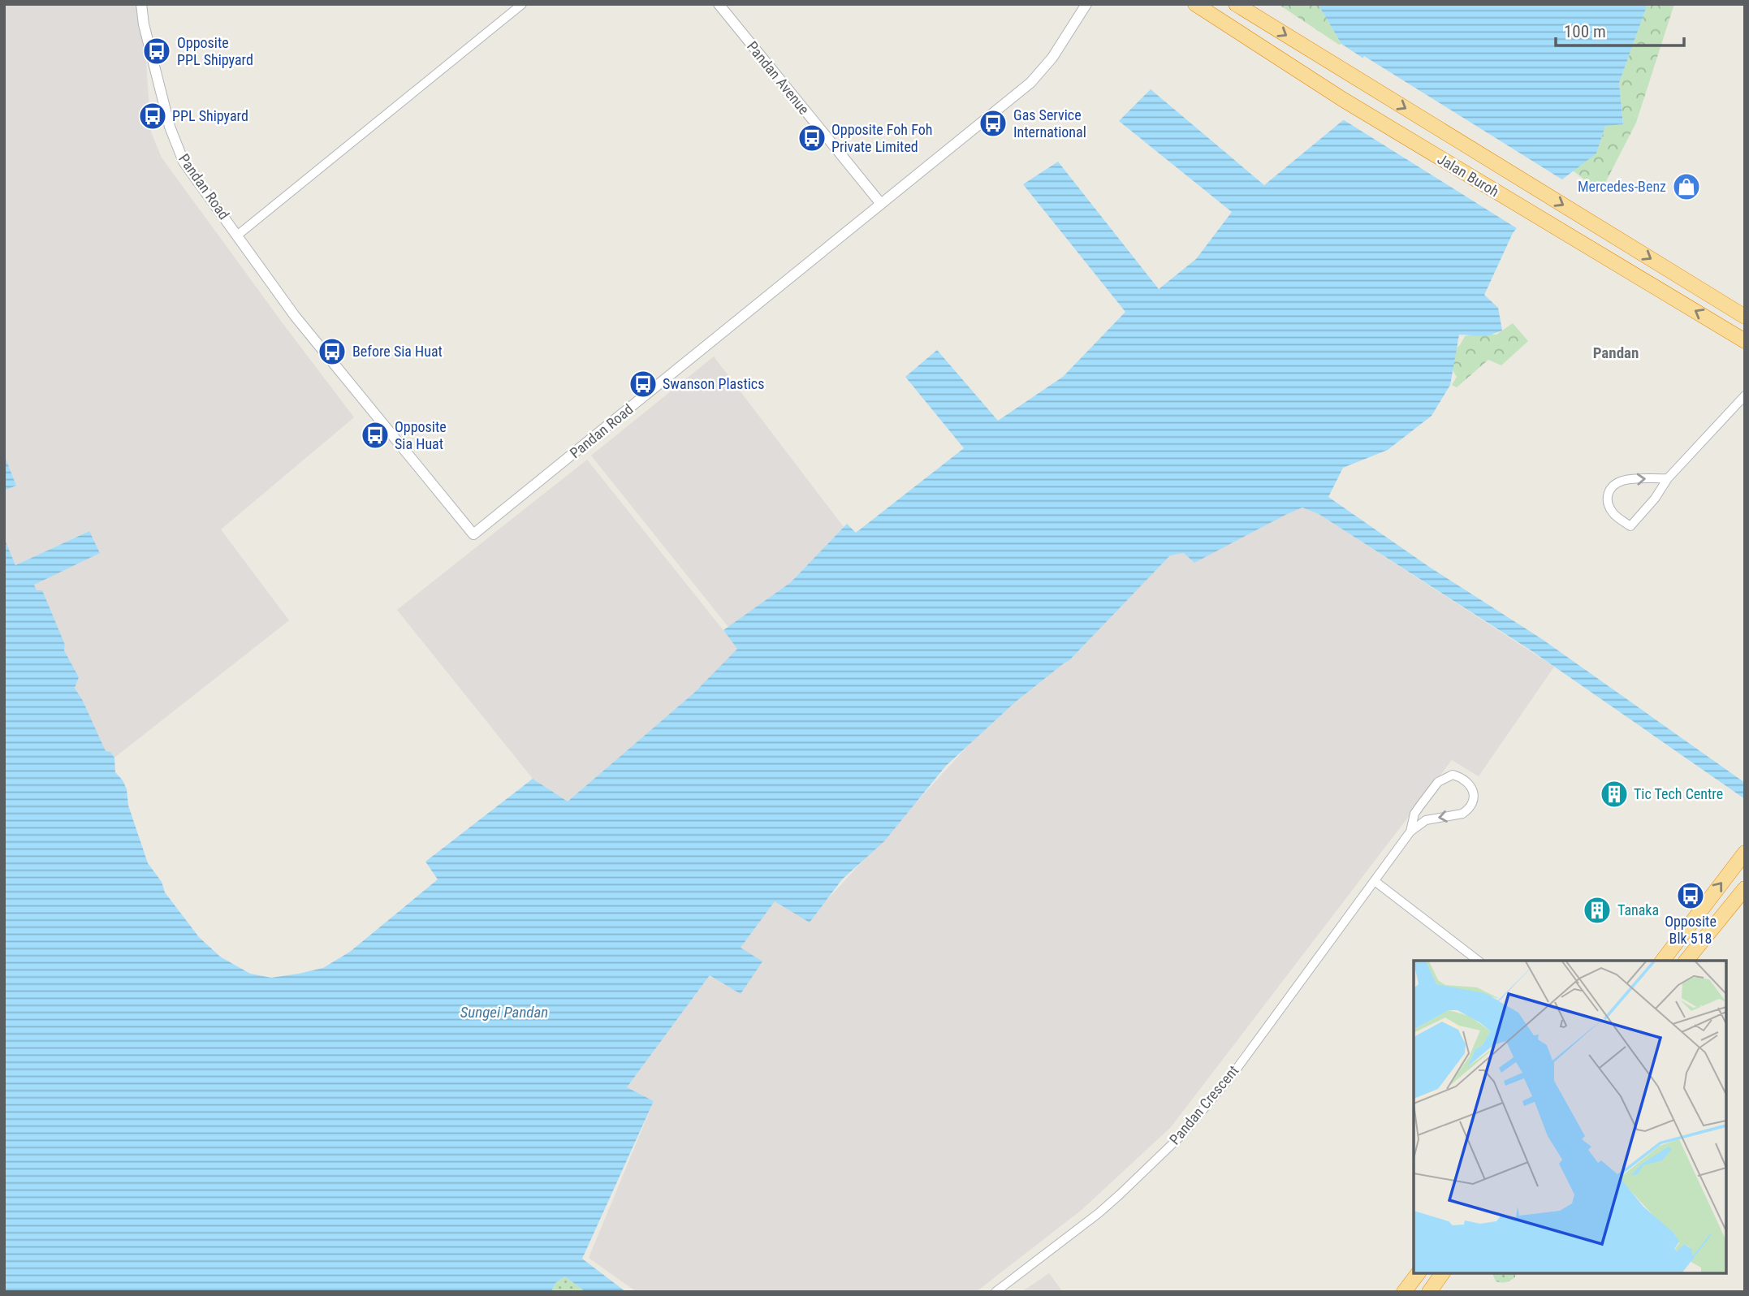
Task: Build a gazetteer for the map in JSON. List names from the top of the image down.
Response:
{
  "streets": {
    "highway": ["Jalan Buroh"],
    "street": ["Pandan Avenue", "Pandan Road", "Pandan Crescent"]
  },
  "crossings": [
    ["Pandan Avenue", "Pandan Road"]
  ],
  "districts": ["Pandan"],
  "water": ["Sungei Pandan"],
  "places": {
    "bus stop": [
      "Opposite PPL Shipyard",
      "PPL Shipyard",
      "Gas Service International",
      "Opposite Foh Foh Private Limited",
      "Before Sia Huat",
      "Swanson Plastics",
      "Opposite Sia Huat",
      "Opposite Blk 518"
    ],
    "shop": ["Mercedes-Benz"],
    "building": ["Tic Tech Centre", "Tanaka"]
  },
  "scale_bar": "100 m"
}
